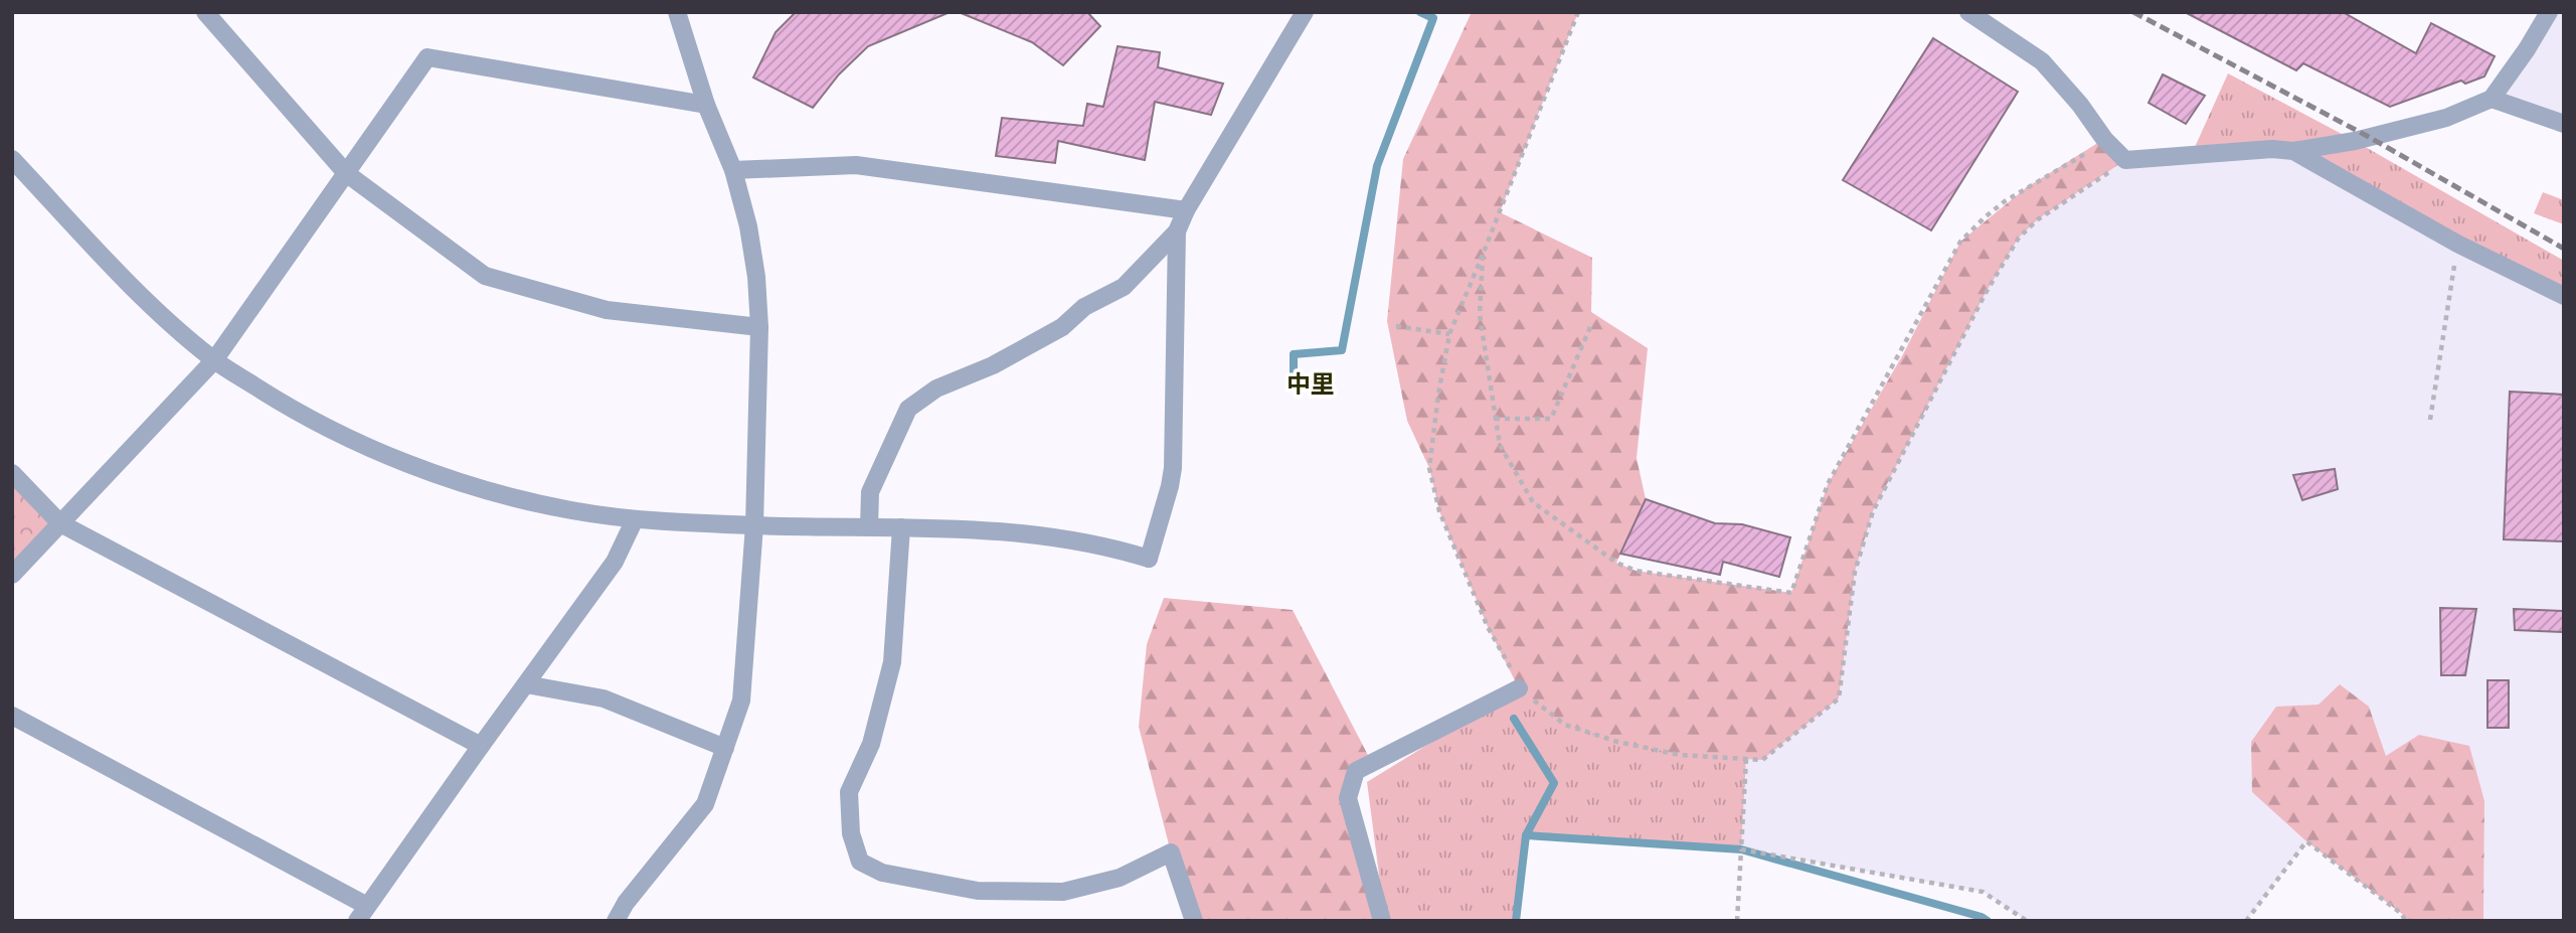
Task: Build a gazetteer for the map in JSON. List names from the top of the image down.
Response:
{
  "districts": ["中里"]
}
